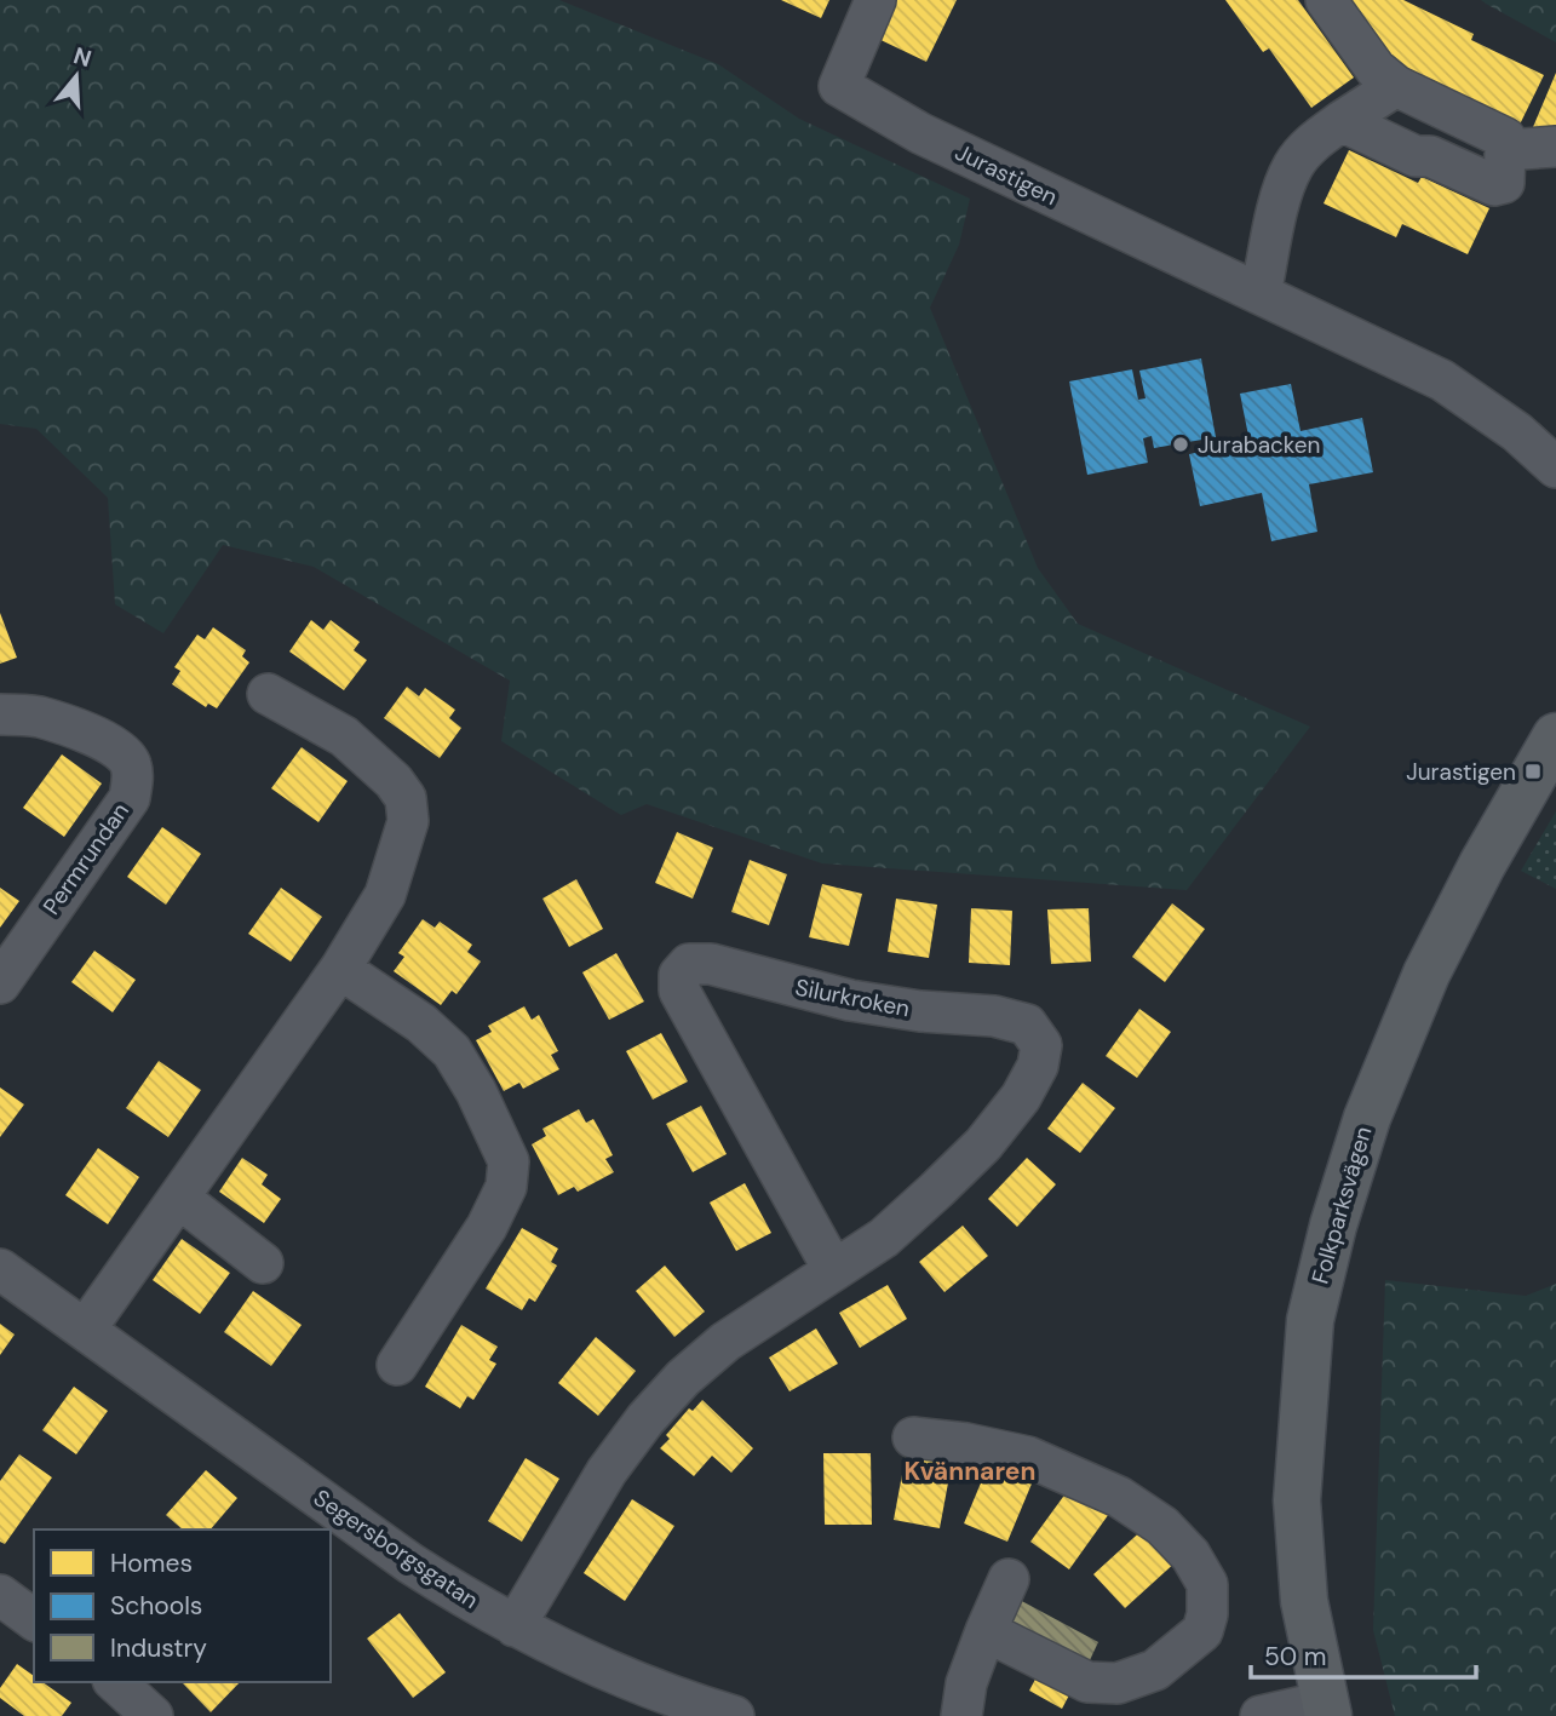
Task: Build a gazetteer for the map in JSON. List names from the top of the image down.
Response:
{
  "streets": {
    "main road": ["Folkparksvägen"],
    "street": [
      "Jurastigen",
      "Permrundan",
      "Silurkroken",
      "Segersborgsgatan"
    ]
  },
  "crossings": [
    ["Silurkroken", "Segersborgsgatan"]
  ],
  "districts": ["Kvännaren"],
  "places": {
    "other": ["Jurabacken"],
    "transit": ["Jurastigen"]
  },
  "legend": ["Homes", "Schools", "Industry"],
  "scale_bar": "50 m",
  "north": "top"
}
